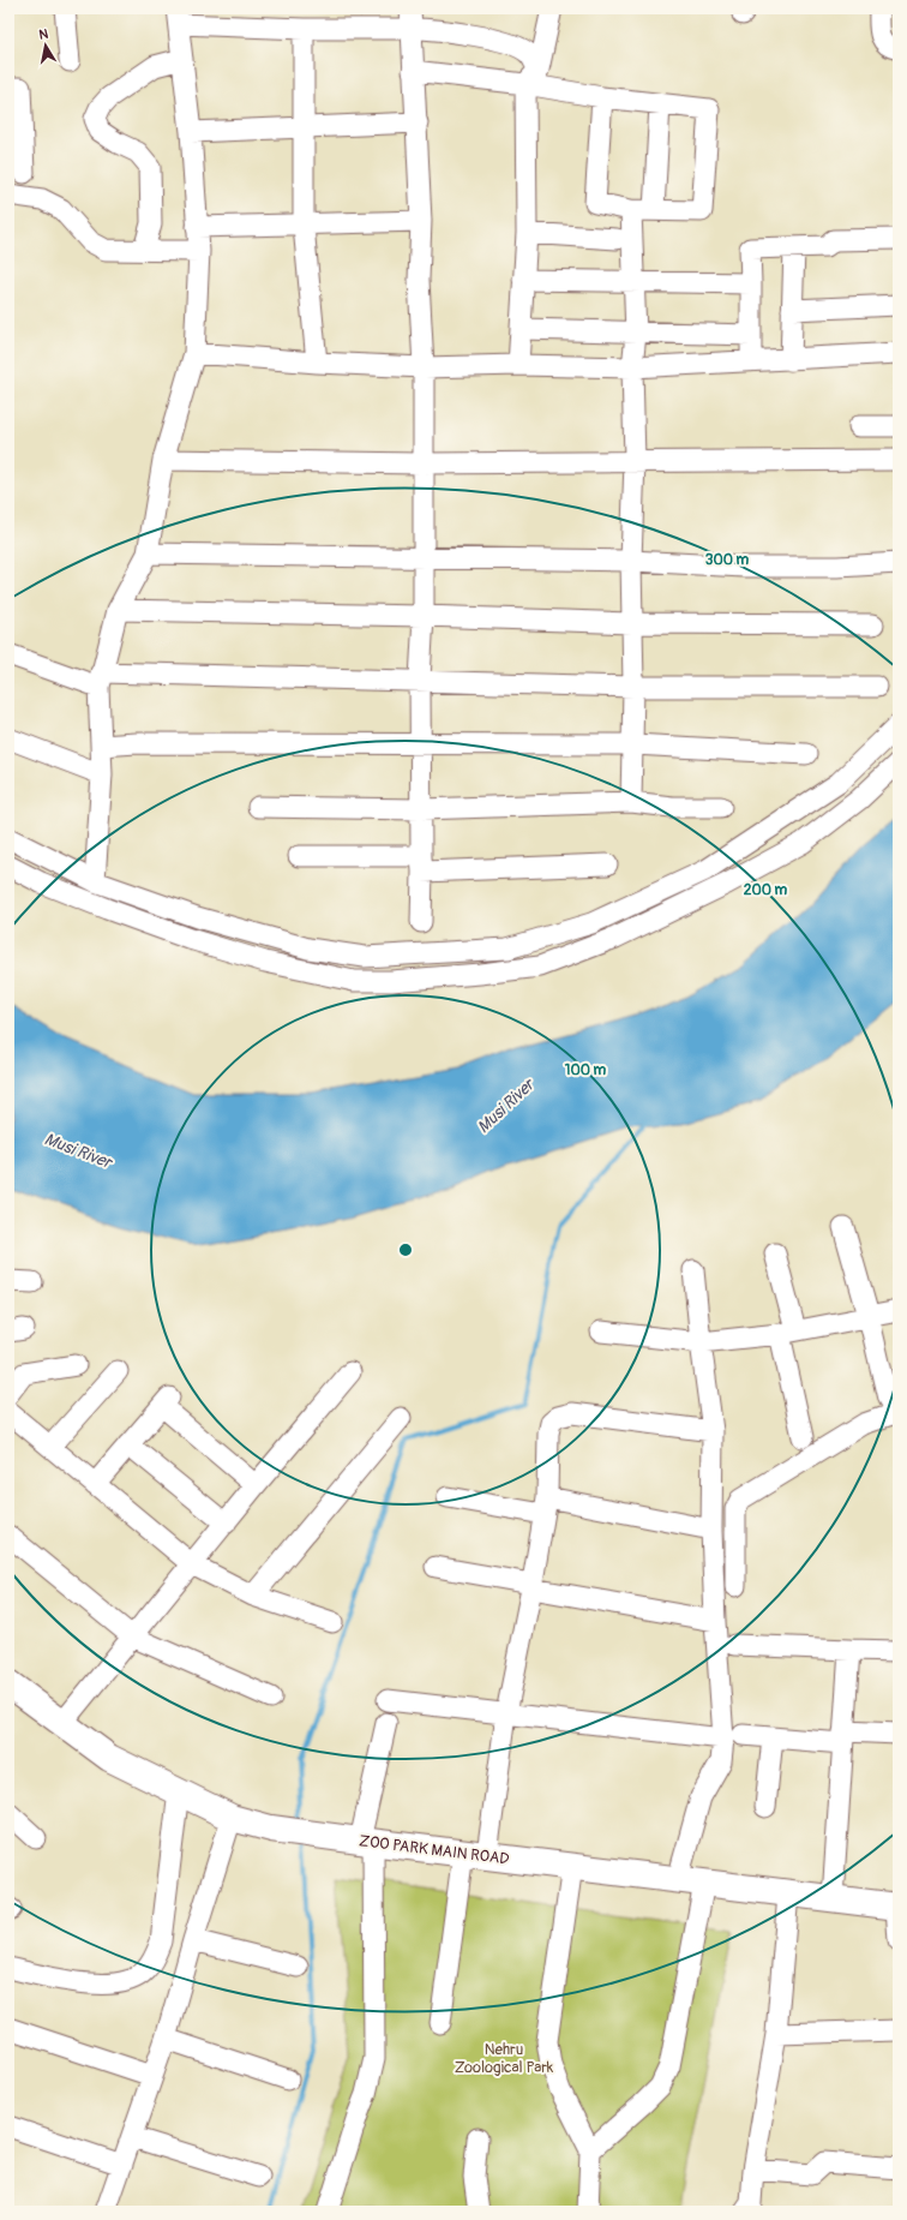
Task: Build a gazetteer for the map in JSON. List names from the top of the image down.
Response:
{
  "streets": {
    "main road": ["ZOO PARK MAIN ROAD"]
  },
  "water": ["Musi River"],
  "parks": ["Nehru Zoological Park"],
  "north": "top",
  "rings": ["300 m", "200 m", "100 m"]
}
